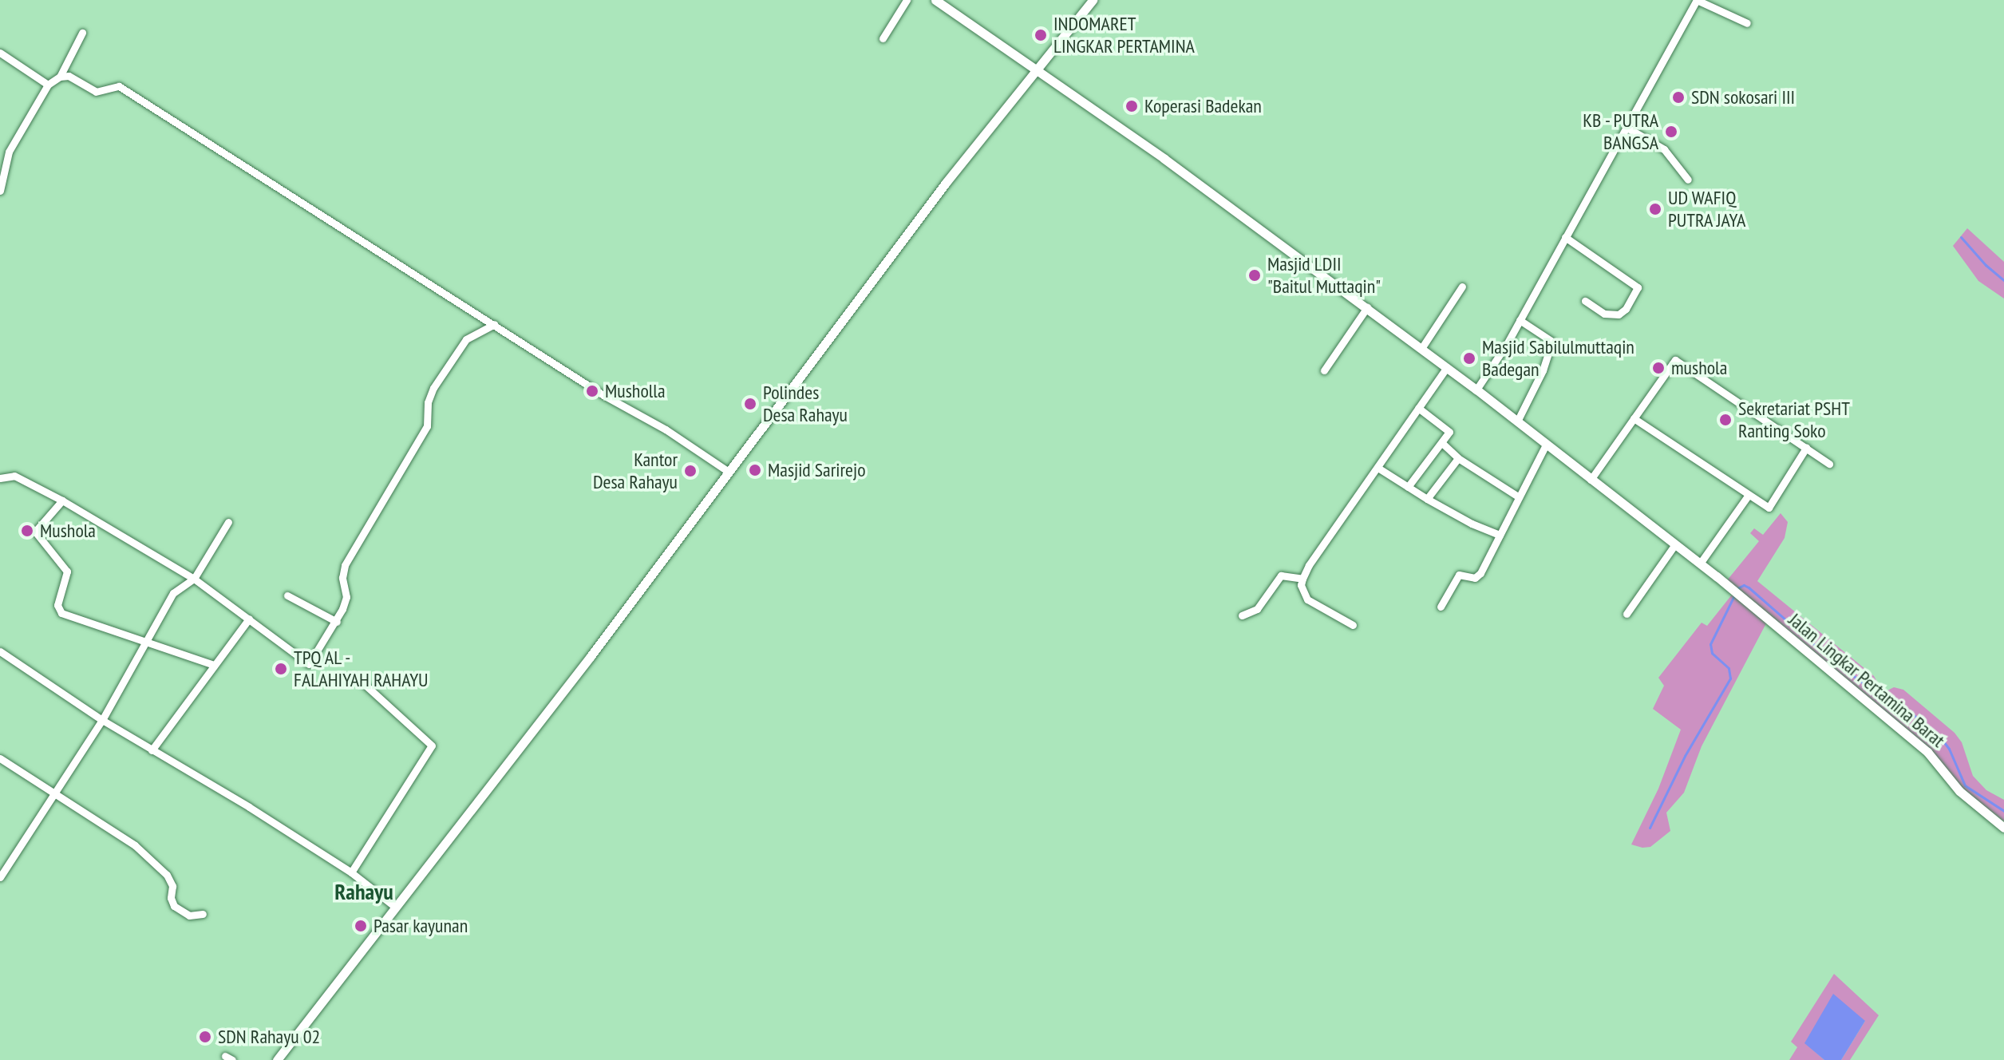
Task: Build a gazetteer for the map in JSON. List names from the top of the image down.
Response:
{
  "streets": {
    "street": ["Jalan Lingkar Pertamina Barat"]
  },
  "districts": ["Rahayu"],
  "places": [
    "INDOMARET LINGKAR PERTAMINA",
    "SDN sokosari III",
    "Koperasi Badekan",
    "KB - PUTRA BANGSA",
    "UD WAFIQ PUTRA JAYA",
    "Masjid LDII \"Baitul Muttaqin\"",
    "Masjid Sabilulmuttaqin Badegan",
    "mushola",
    "Musholla",
    "Polindes Desa Rahayu",
    "Sekretariat PSHT Ranting Soko",
    "Masjid Sarirejo",
    "Kantor Desa Rahayu",
    "Mushola",
    "TPQ AL - FALAHIYAH RAHAYU",
    "Pasar kayunan",
    "SDN Rahayu 02"
  ]
}
